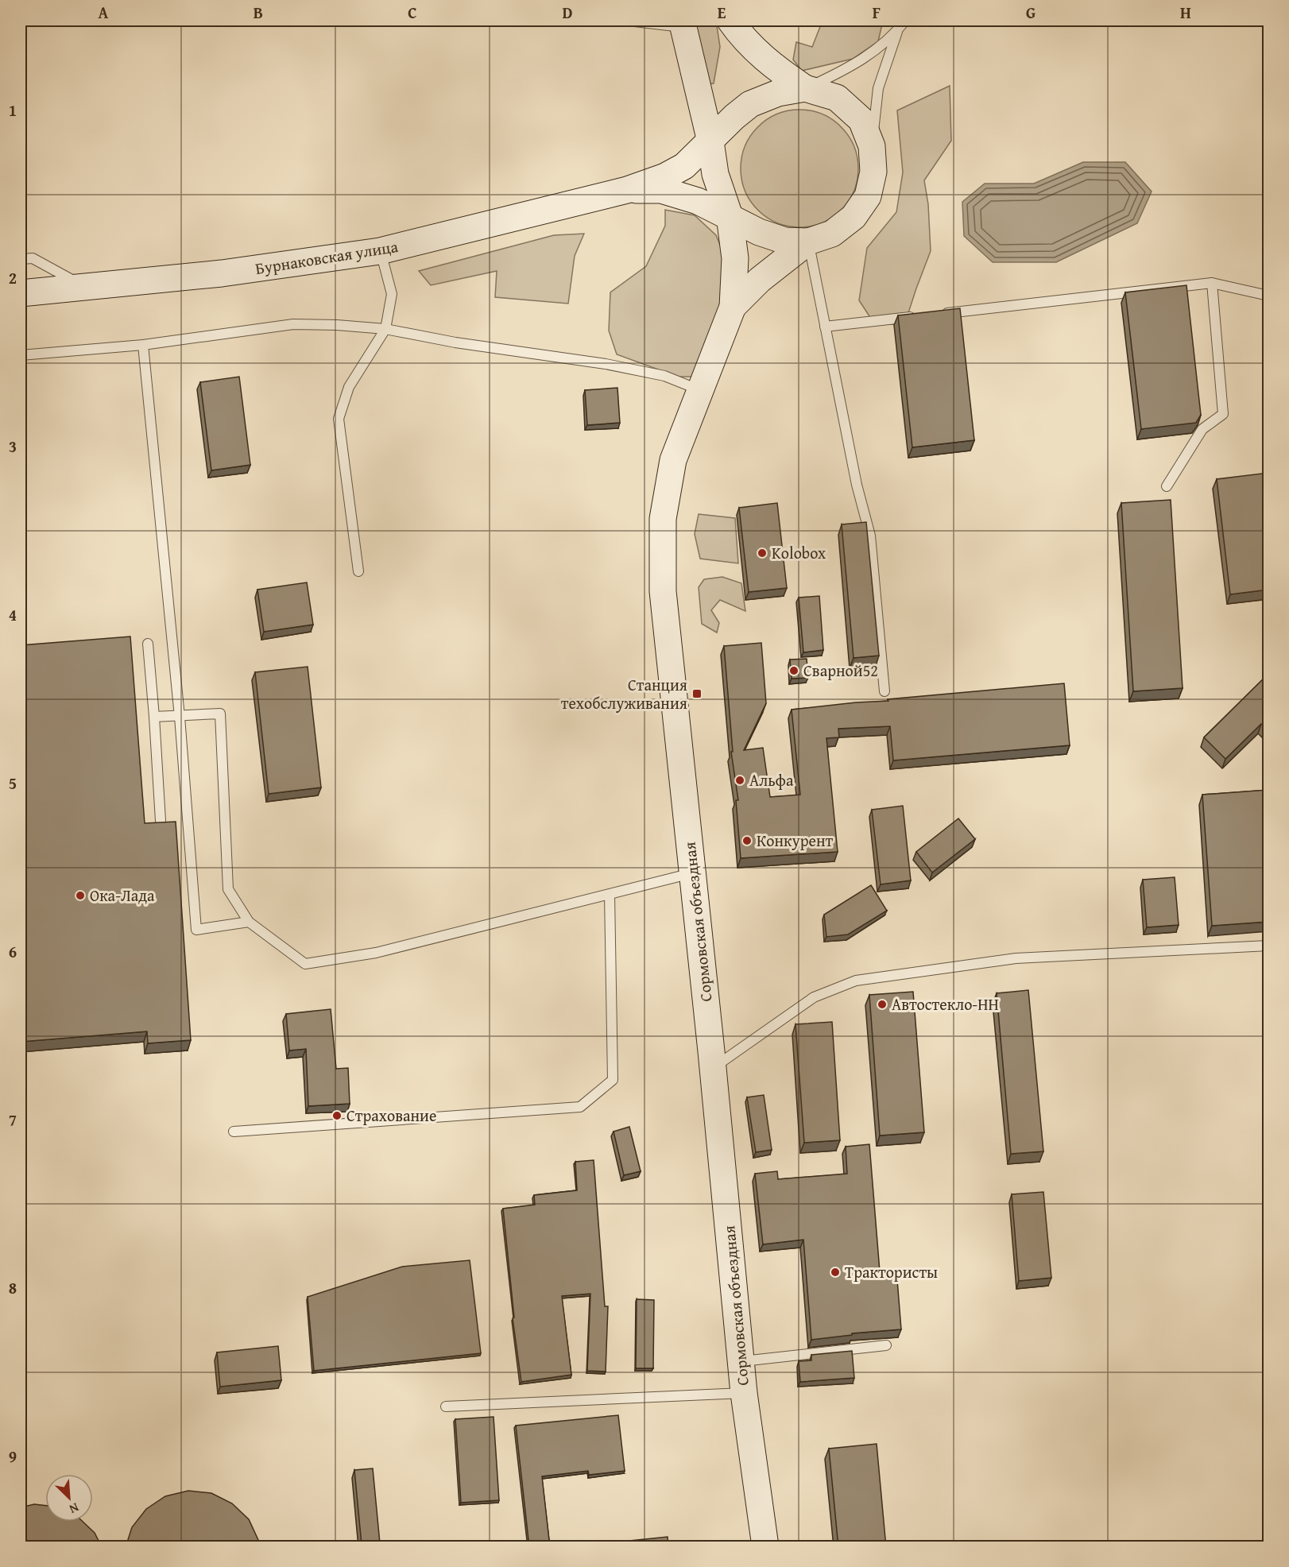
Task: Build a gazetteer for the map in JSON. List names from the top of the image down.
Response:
{
  "streets": {
    "main road": ["Бурнаковская улица", "Сормовская объездная"]
  },
  "places": {
    "other": [
      "Kolobox",
      "Сварной52",
      "Альфа",
      "Конкурент",
      "Ока-Лада",
      "Автостекло-НН",
      "Страхование",
      "Трактористы"
    ],
    "transit": ["Станция техобслуживания"]
  },
  "north": "bottom right",
  "grid": {
    "columns": [
      "A",
      "B",
      "C",
      "D",
      "E",
      "F",
      "G",
      "H"
    ],
    "rows": [
      "1",
      "2",
      "3",
      "4",
      "5",
      "6",
      "7",
      "8",
      "9"
    ]
  }
}
